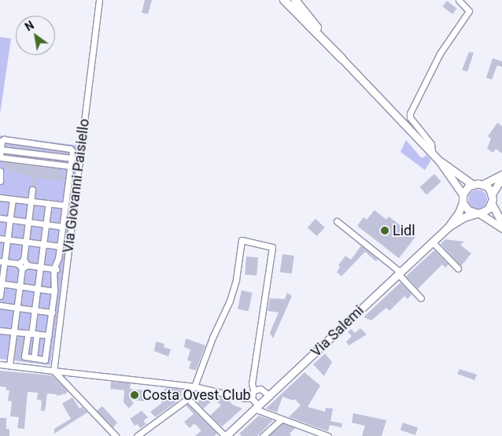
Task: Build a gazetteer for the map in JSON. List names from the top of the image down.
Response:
{
  "streets": {
    "main road": ["Via Salemi"],
    "street": ["Via Giovanni Paisiello"]
  },
  "places": ["Lidl", "Costa Ovest Club"],
  "north": "top left"
}
